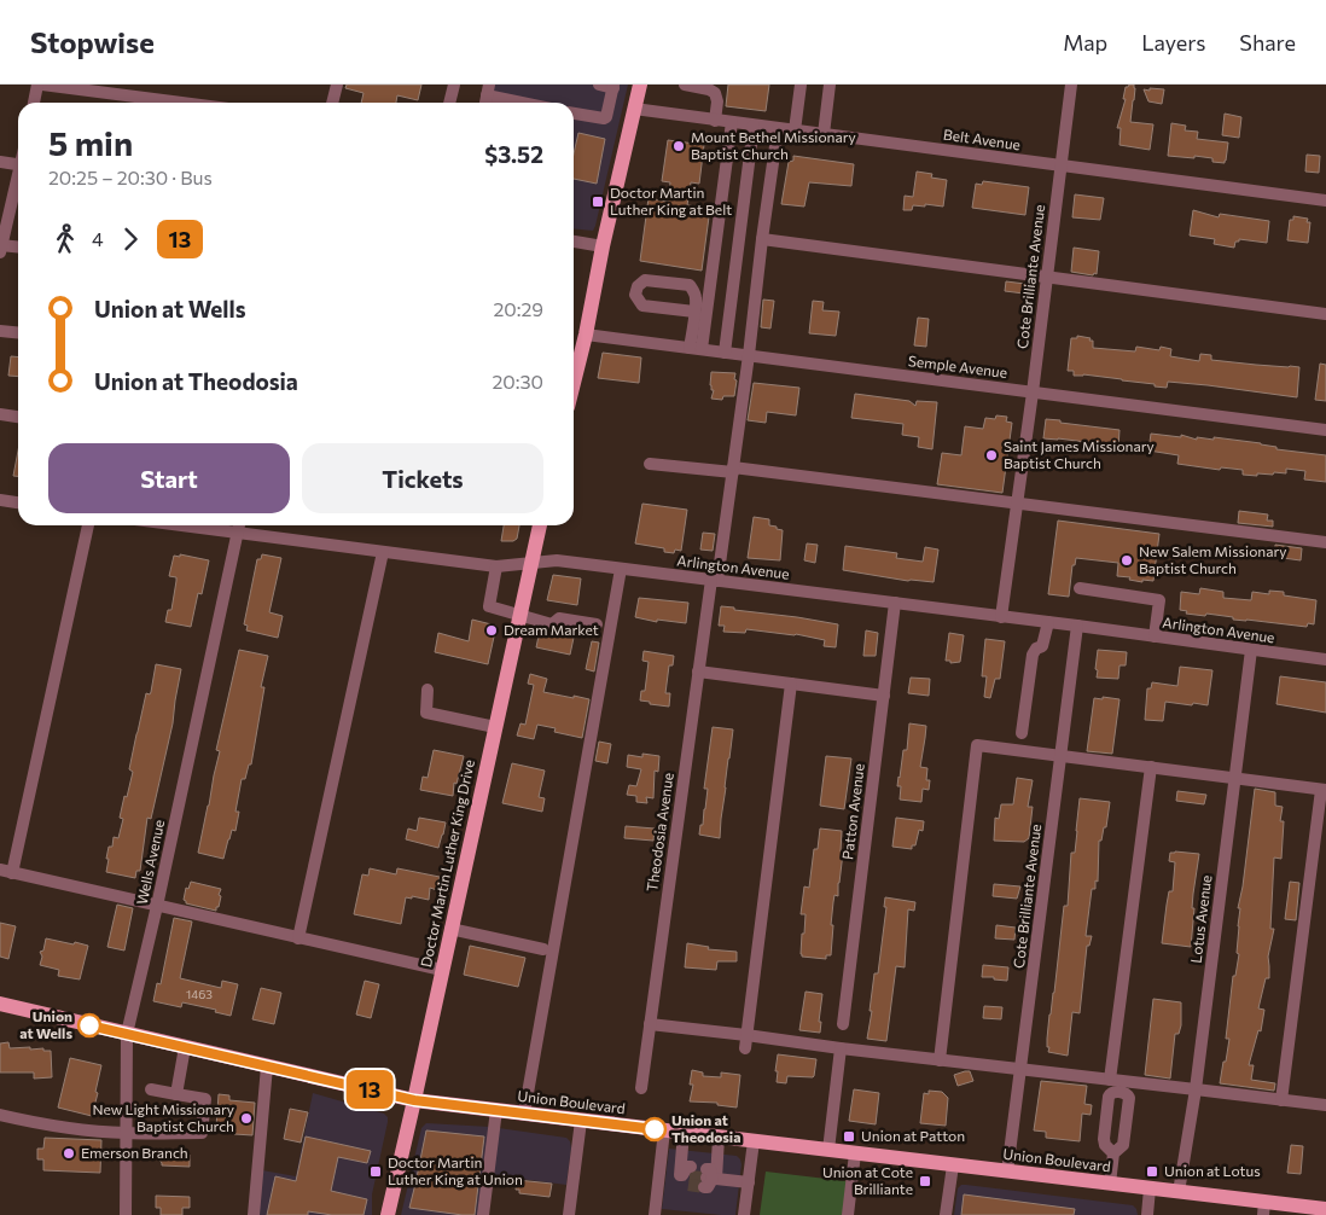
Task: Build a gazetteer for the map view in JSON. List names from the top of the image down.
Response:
{
  "streets": {
    "main road": ["Doctor Martin Luther King Drive", "Union Boulevard"],
    "street": [
      "Belt Avenue",
      "Cote Brilliante Avenue",
      "Semple Avenue",
      "Arlington Avenue",
      "Patton Avenue",
      "Theodosia Avenue",
      "Wells Avenue",
      "Lotus Avenue"
    ]
  },
  "crossings": [
    ["Belt Avenue", "Cote Brilliante Avenue"],
    ["Belt Avenue", "Theodosia Avenue"],
    ["Cote Brilliante Avenue", "Semple Avenue"],
    ["Cote Brilliante Avenue", "Arlington Avenue"],
    ["Cote Brilliante Avenue", "Union Boulevard"],
    ["Semple Avenue", "Theodosia Avenue"],
    ["Arlington Avenue", "Patton Avenue"],
    ["Arlington Avenue", "Theodosia Avenue"],
    ["Arlington Avenue", "Wells Avenue"],
    ["Arlington Avenue", "Doctor Martin Luther King Drive"],
    ["Arlington Avenue", "Lotus Avenue"],
    ["Wells Avenue", "Union Boulevard"],
    ["Doctor Martin Luther King Drive", "Union Boulevard"],
    ["Lotus Avenue", "Union Boulevard"]
  ],
  "places": {
    "other": [
      "Mount Bethel Missionary Baptist Church",
      "Saint James Missionary Baptist Church",
      "New Salem Missionary Baptist Church",
      "Dream Market",
      "Union at Wells",
      "New Light Missionary Baptist Church",
      "Union at Theodosia",
      "Emerson Branch"
    ],
    "transit": [
      "Doctor Martin Luther King at Belt",
      "Union at Patton",
      "Doctor Martin Luther King at Union",
      "Union at Lotus",
      "Union at Cote Brilliante"
    ]
  },
  "lines": ["bus line 13"],
  "house_numbers": ["1463"],
  "page": {
    "header": "Stopwise",
    "nav": ["Map", "Layers", "Share"],
    "on_map": "13",
    "heading": ["5 min", "20:25 – 20:30 · Bus", "$3.52"],
    "legs": ["4", "13"],
    "list": [
      {
        "name": "Union at Wells",
        "value": "20:29"
      },
      {
        "name": "Union at Theodosia",
        "value": "20:30"
      }
    ],
    "buttons": ["Start", "Tickets"]
  }
}
